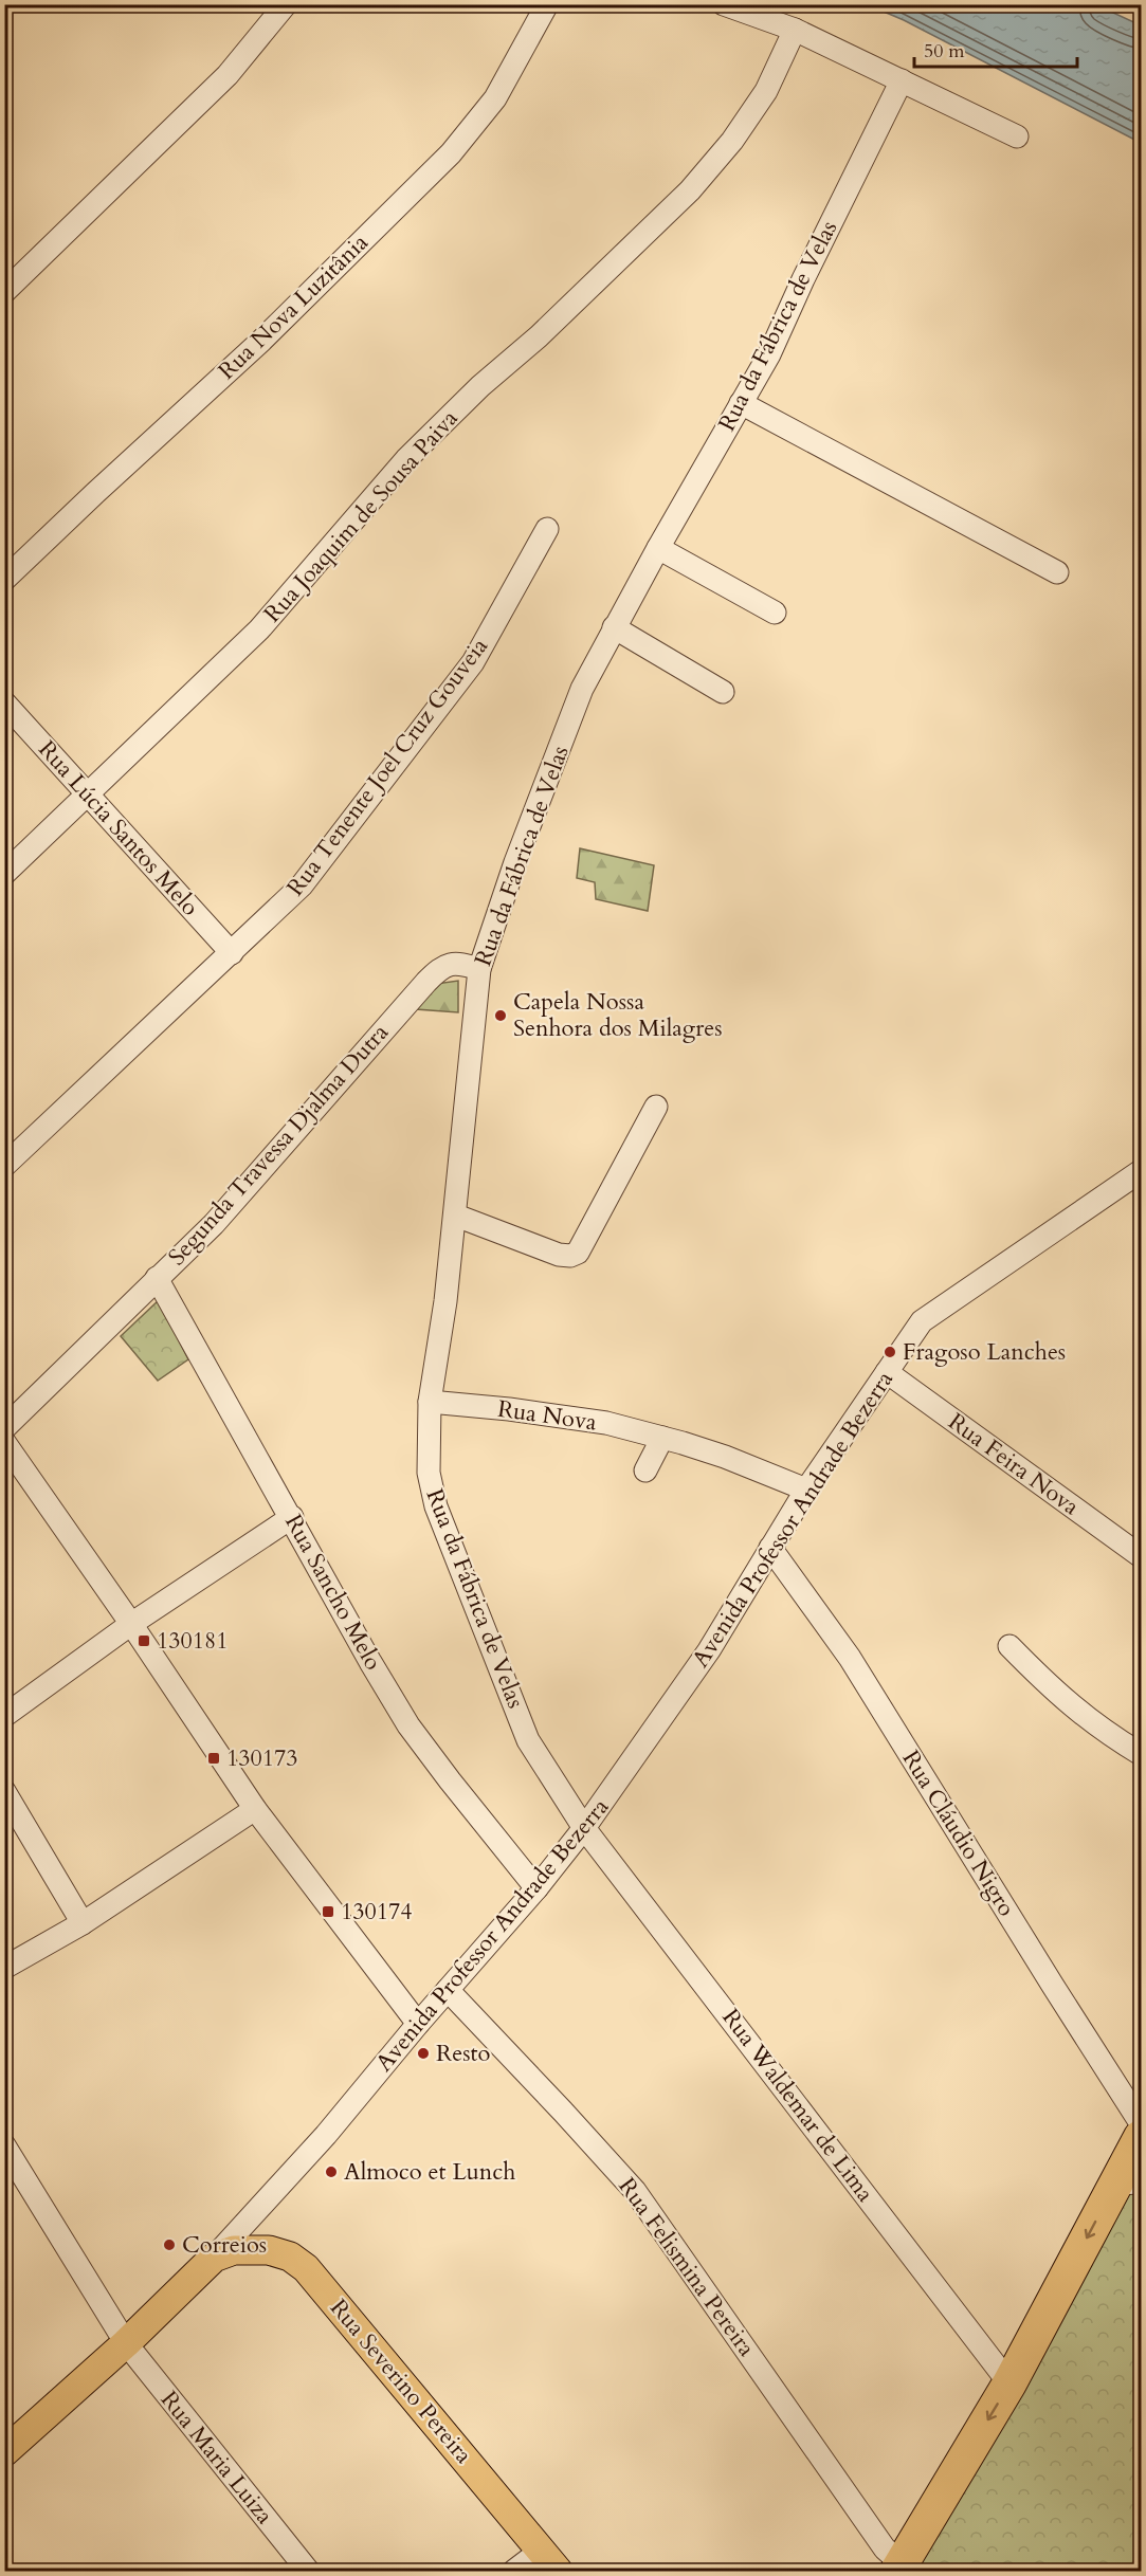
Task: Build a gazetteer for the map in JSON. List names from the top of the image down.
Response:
{
  "streets": {
    "main road": ["Avenida Professor Andrade Bezerra", "Rua Severino Pereira"],
    "street": [
      "Rua Nova Luzitânia",
      "Rua da Fábrica de Velas",
      "Rua Joaquim de Sousa Paiva",
      "Rua Tenente Joel Cruz Gouveia",
      "Rua Lúcia Santos Melo",
      "Segunda Travessa Djalma Dutra",
      "Rua Nova",
      "Rua Feira Nova",
      "Rua Sancho Melo",
      "Rua Cláudio Nigro",
      "Rua Waldemar de Lima",
      "Rua Felismina Pereira",
      "Rua Maria Luiza"
    ]
  },
  "crossings": [
    ["Rua da Fábrica de Velas", "Segunda Travessa Djalma Dutra"],
    ["Rua da Fábrica de Velas", "Rua Nova"],
    ["Rua da Fábrica de Velas", "Avenida Professor Andrade Bezerra"],
    ["Rua da Fábrica de Velas", "Rua Waldemar de Lima"],
    ["Rua Joaquim de Sousa Paiva", "Rua Lúcia Santos Melo"],
    ["Rua Tenente Joel Cruz Gouveia", "Rua Lúcia Santos Melo"],
    ["Segunda Travessa Djalma Dutra", "Rua Sancho Melo"],
    ["Rua Nova", "Avenida Professor Andrade Bezerra"],
    ["Rua Feira Nova", "Avenida Professor Andrade Bezerra"],
    ["Avenida Professor Andrade Bezerra", "Rua Sancho Melo"],
    ["Avenida Professor Andrade Bezerra", "Rua Cláudio Nigro"],
    ["Avenida Professor Andrade Bezerra", "Rua Waldemar de Lima"],
    ["Avenida Professor Andrade Bezerra", "Rua Felismina Pereira"],
    ["Avenida Professor Andrade Bezerra", "Rua Severino Pereira"],
    ["Avenida Professor Andrade Bezerra", "Rua Maria Luiza"]
  ],
  "places": {
    "other": [
      "Capela Nossa Senhora dos Milagres",
      "Fragoso Lanches",
      "Resto",
      "Almoco et Lunch",
      "Correios"
    ],
    "transit": ["130181", "130173", "130174"]
  },
  "scale_bar": "50 m"
}
